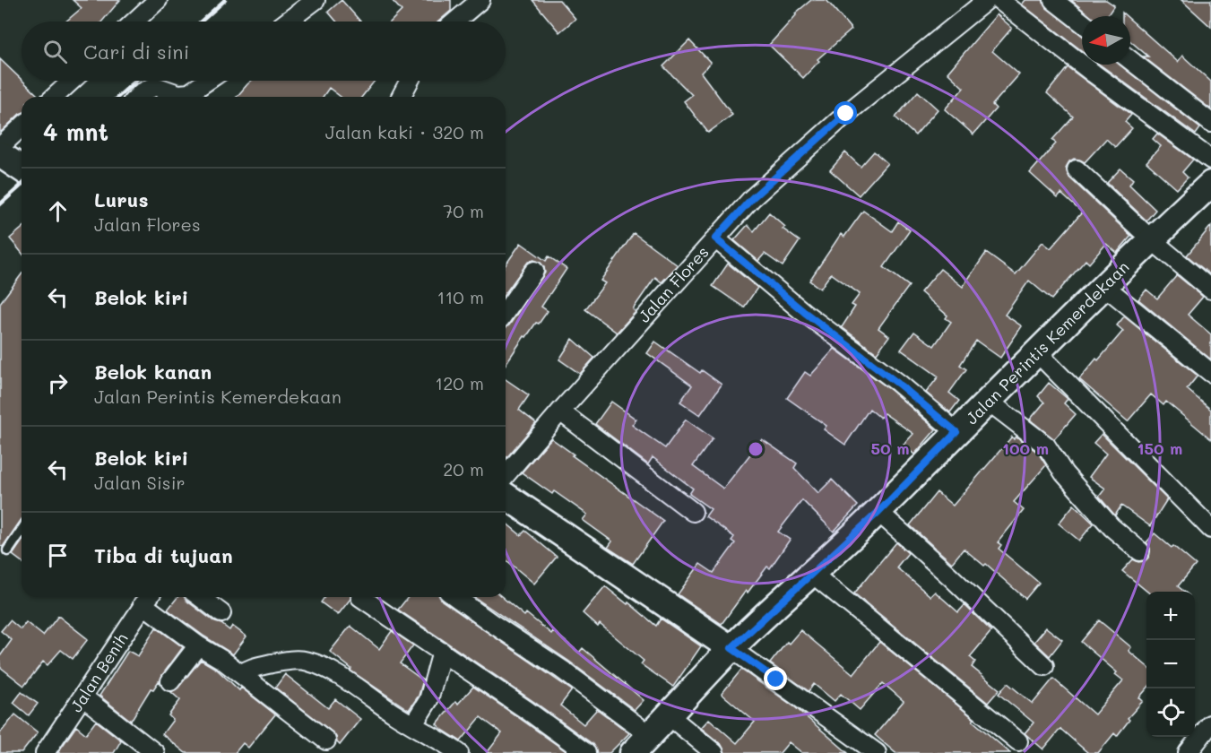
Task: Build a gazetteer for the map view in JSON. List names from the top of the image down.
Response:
{
  "streets": {
    "street": ["Jalan Flores", "Jalan Perintis Kemerdekaan", "Jalan Benih"]
  },
  "north": "left",
  "page": {
    "search": "Cari di sini",
    "heading": ["4 mnt", "Jalan kaki · 320 m"],
    "list": [
      ["Lurus", "Jalan Flores", "70 m"],
      ["Belok kiri", "110 m"],
      ["Belok kanan", "Jalan Perintis Kemerdekaan", "120 m"],
      ["Belok kiri", "Jalan Sisir", "20 m"],
      "Tiba di tujuan"
    ],
    "map_buttons": ["+", "−"]
  },
  "rings": ["50 m", "100 m", "150 m"]
}
